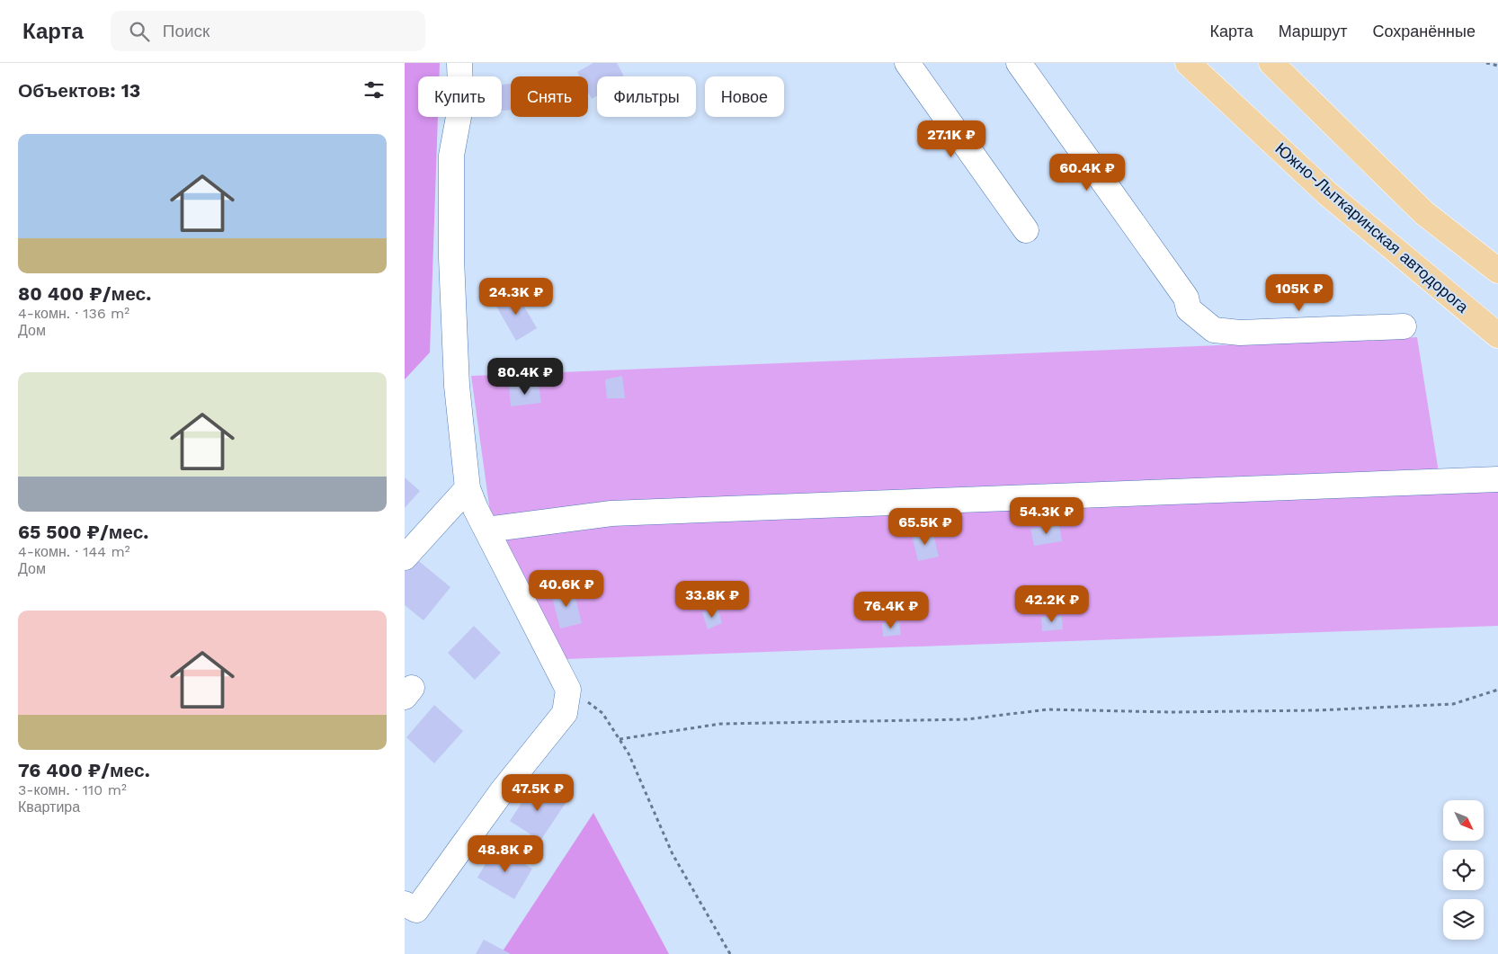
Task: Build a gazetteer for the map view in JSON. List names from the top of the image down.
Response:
{
  "streets": {
    "main road": ["Южно-Лыткаринская автодорога"]
  },
  "north": "bottom right",
  "page": {
    "header": "Карта",
    "search": "Поиск",
    "nav": ["Карта", "Маршрут", "Сохранённые"],
    "heading": "Объектов: 13",
    "chip": [
      "Купить",
      "Снять",
      "Фильтры",
      "Новое"
    ],
    "list": [
      {
        "name": "80 400 ₽/мес.",
        "note": "4-комн. · 136 m² · Дом"
      },
      {
        "name": "65 500 ₽/мес.",
        "note": "4-комн. · 144 m² · Дом"
      },
      {
        "name": "76 400 ₽/мес.",
        "note": "3-комн. · 110 m² · Квартира"
      }
    ],
    "price": [
      "27.1K ₽",
      "60.4K ₽",
      "105K ₽",
      "24.3K ₽",
      "80.4K ₽",
      "54.3K ₽",
      "65.5K ₽",
      "40.6K ₽",
      "33.8K ₽",
      "42.2K ₽",
      "76.4K ₽",
      "47.5K ₽",
      "48.8K ₽"
    ]
  }
}
